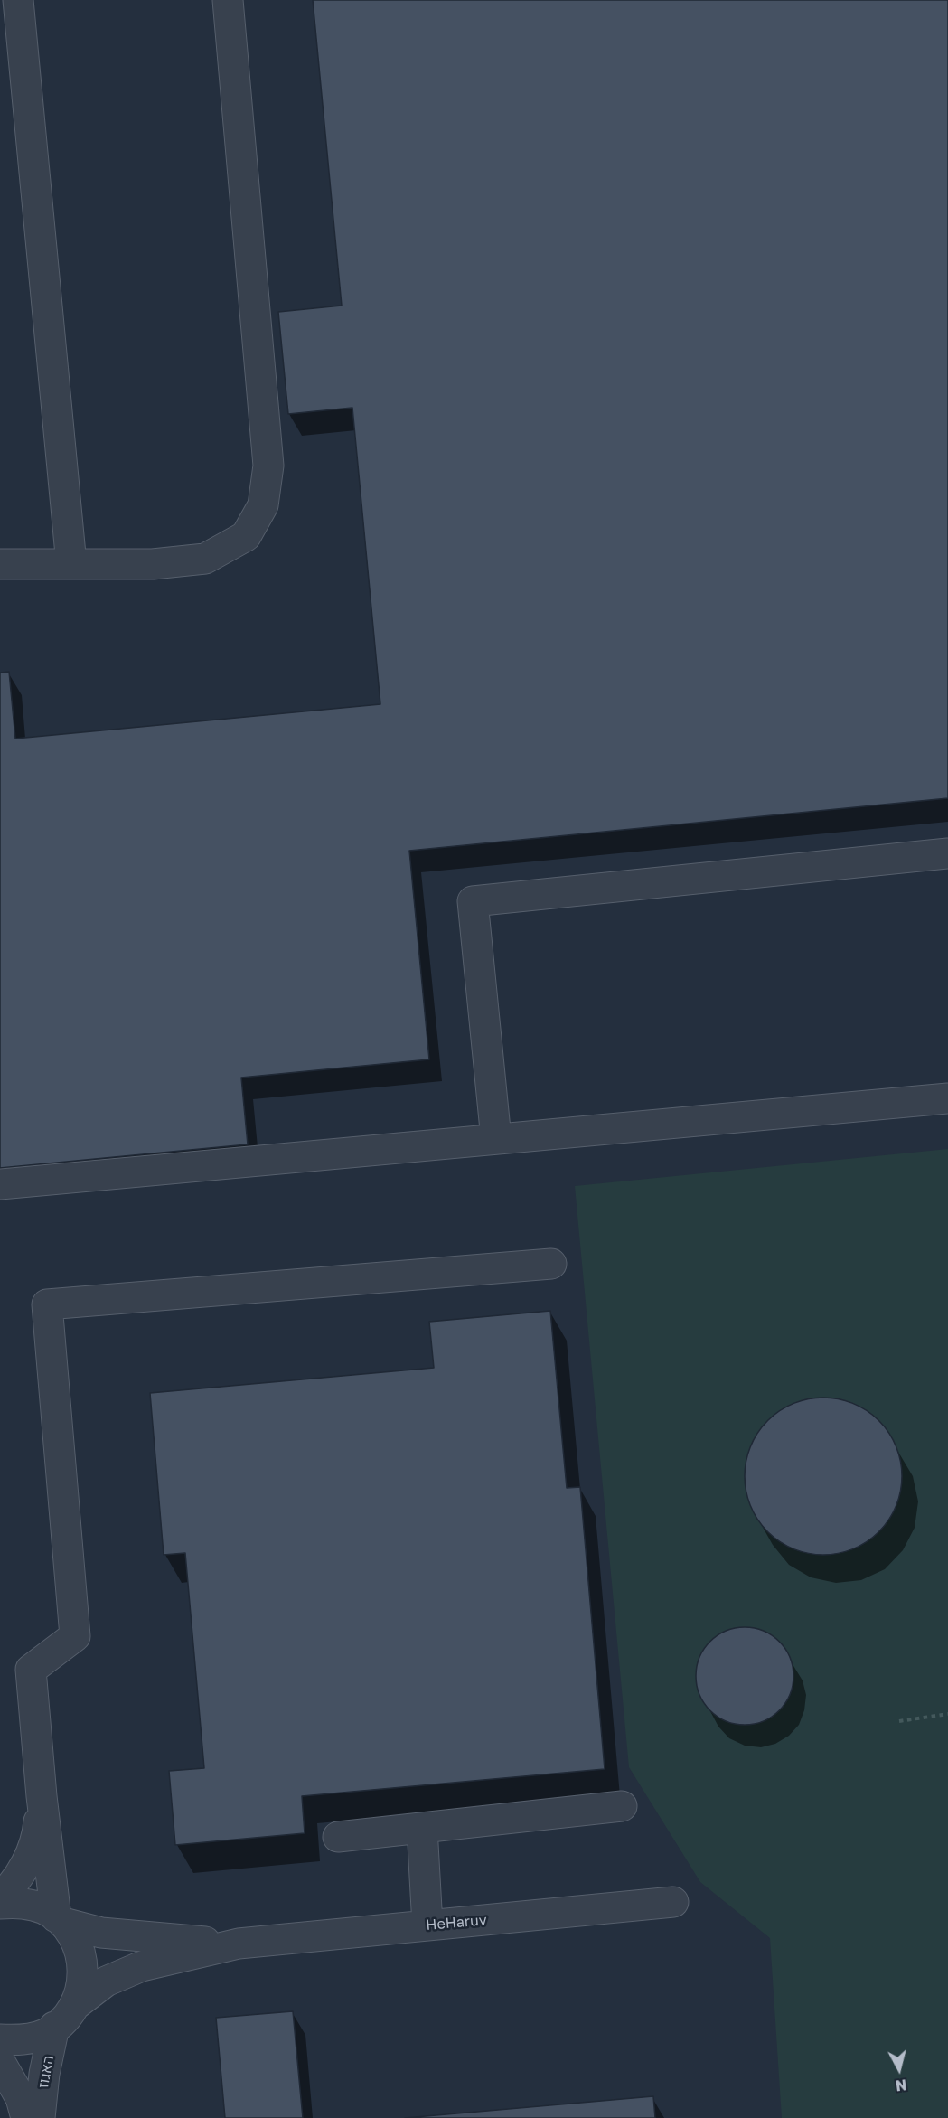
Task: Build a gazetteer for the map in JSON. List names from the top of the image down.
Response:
{
  "streets": {
    "street": ["HeHaruv", "האגוז"]
  },
  "crossings": [
    ["HeHaruv", "האגוז"]
  ],
  "north": "bottom"
}
